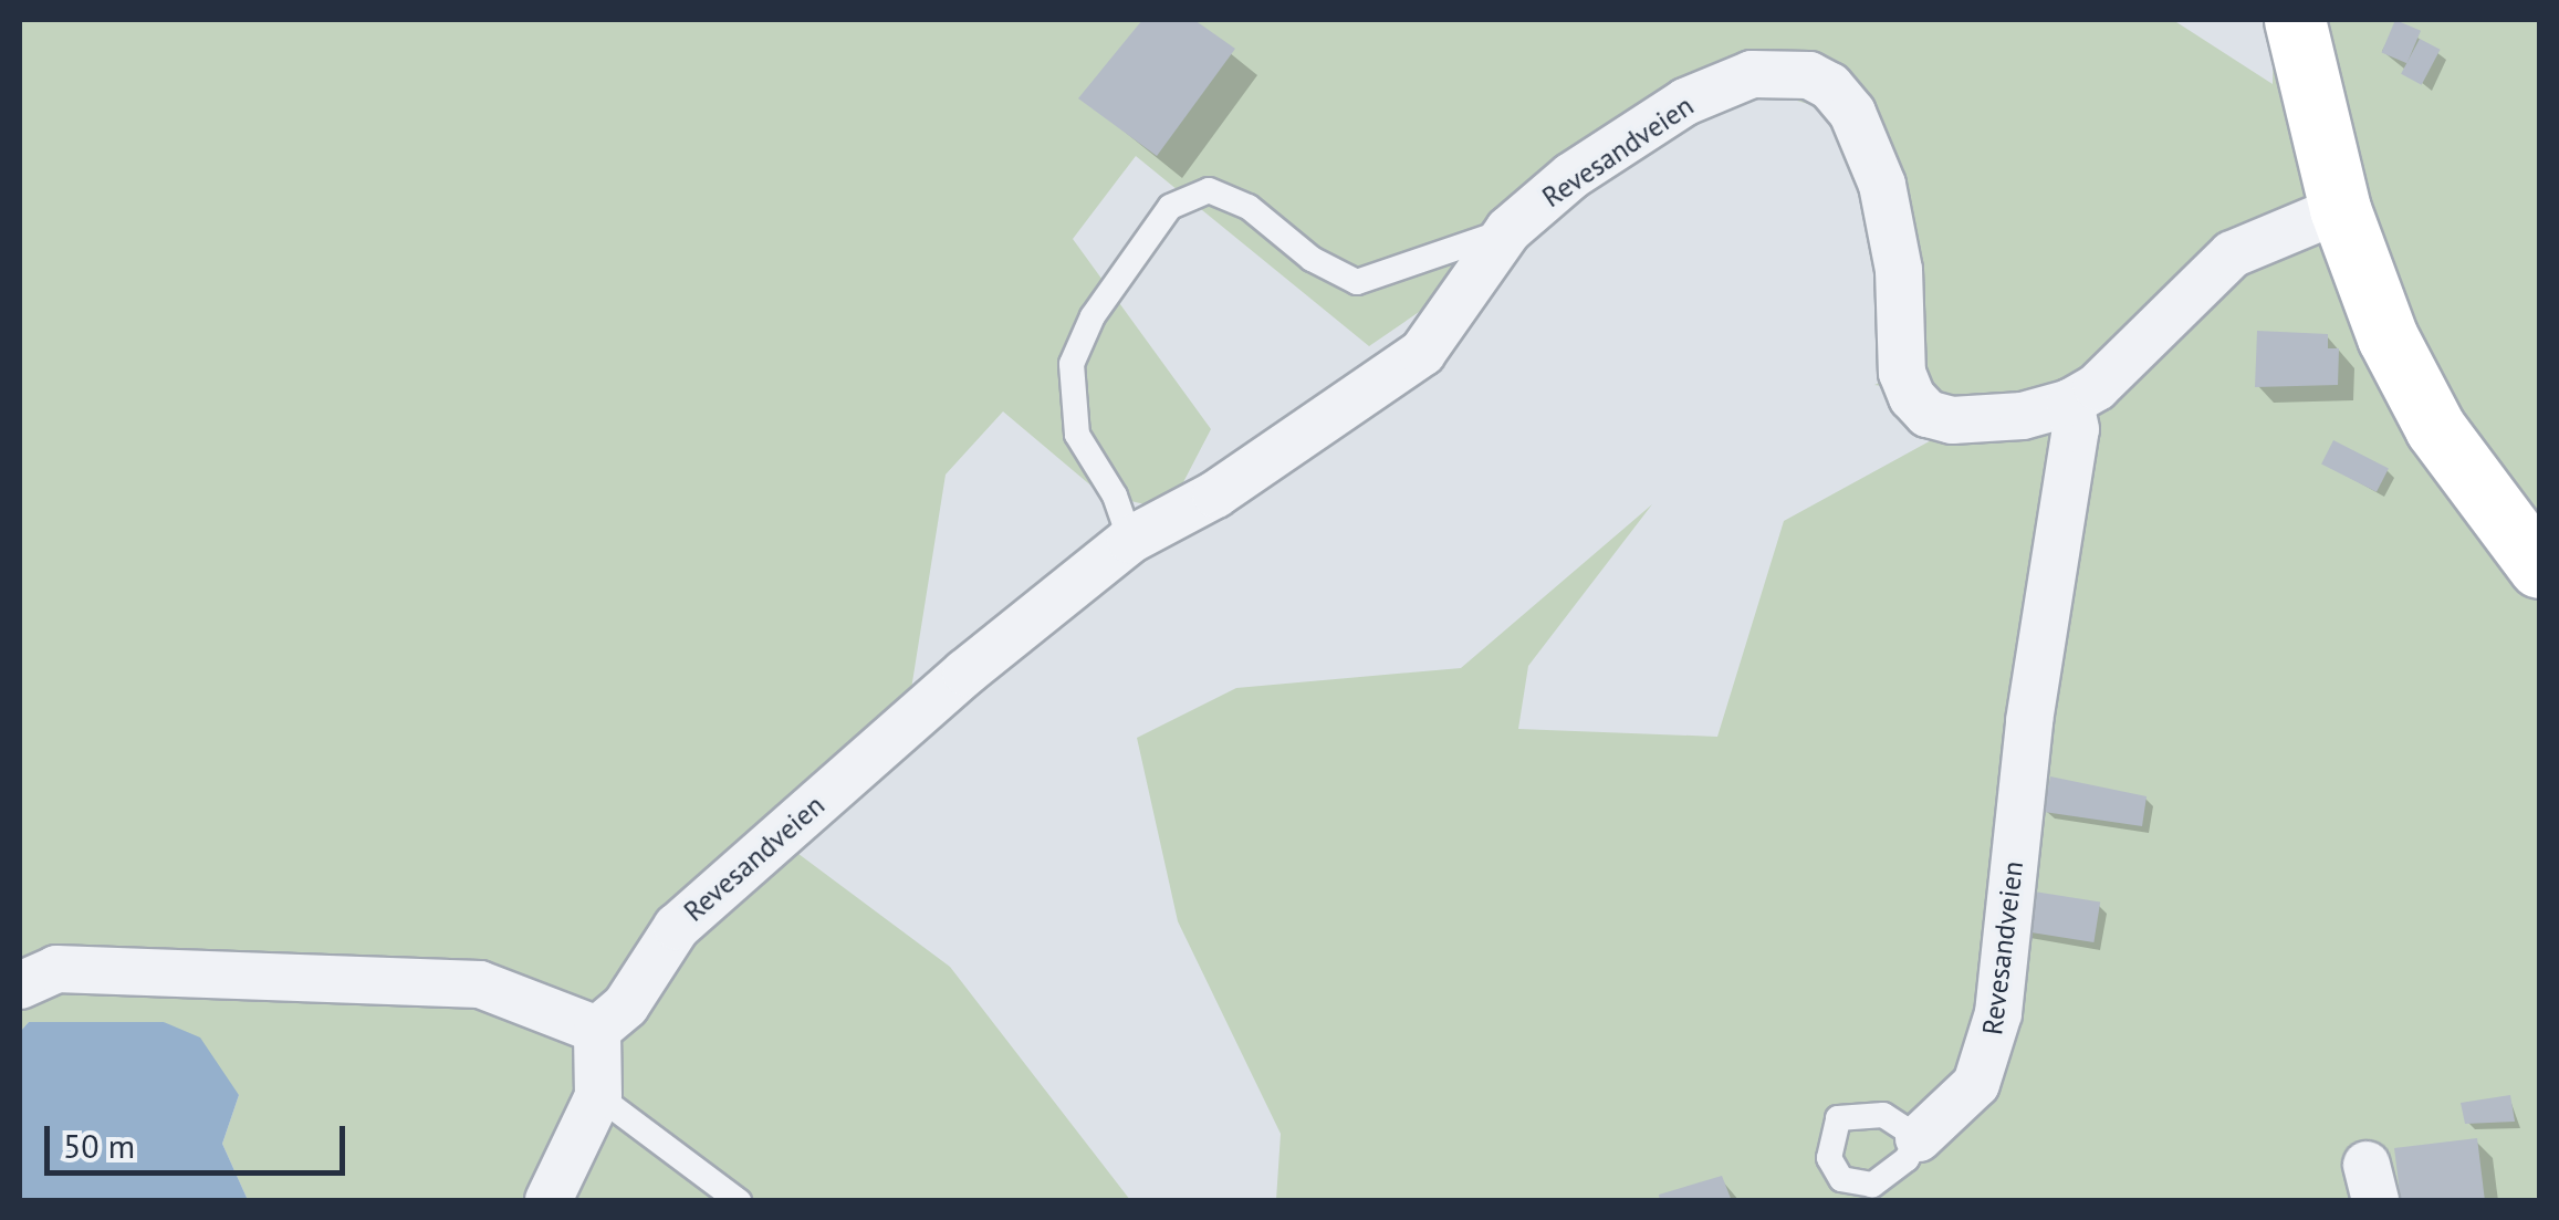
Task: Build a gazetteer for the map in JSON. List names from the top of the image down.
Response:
{
  "streets": {
    "street": ["Revesandveien"]
  },
  "scale_bar": "50 m"
}
